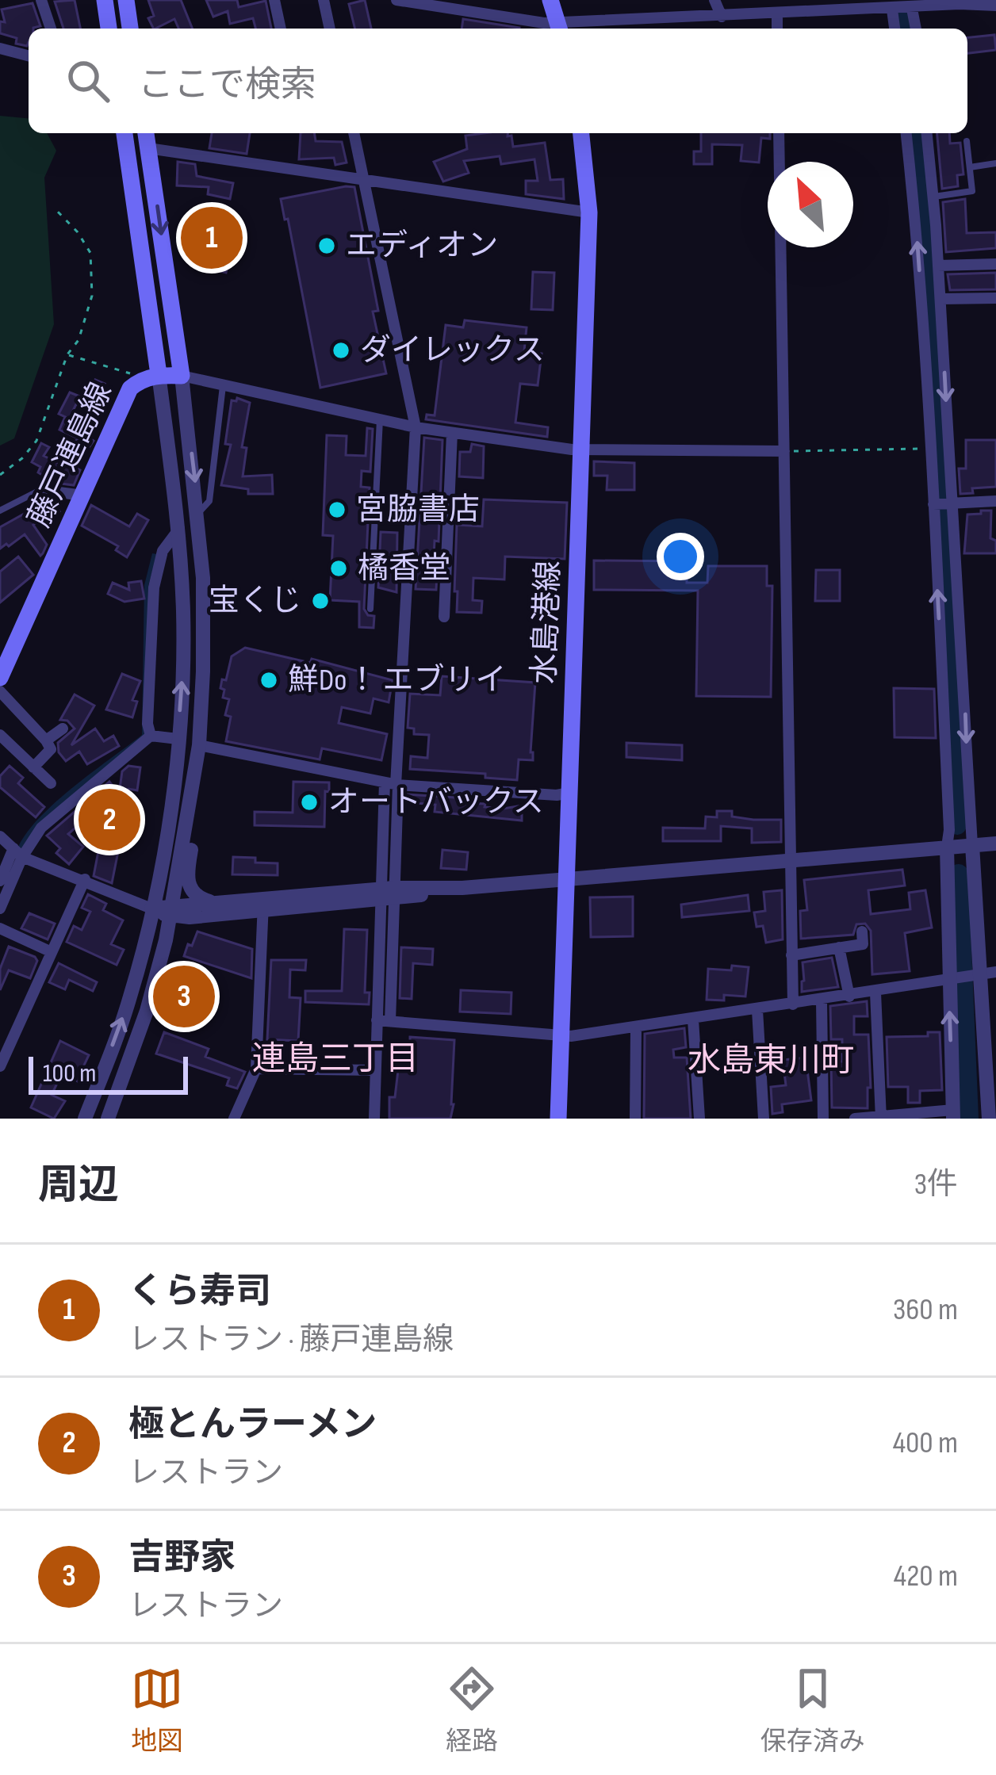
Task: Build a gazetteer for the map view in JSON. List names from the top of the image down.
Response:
{
  "streets": {
    "main road": ["藤戸連島線", "水島港線"]
  },
  "districts": ["連島三丁目", "水島東川町"],
  "places": [
    "エディオン",
    "ダイレックス",
    "宮脇書店",
    "橘香堂",
    "宝くじ",
    "鮮Do！ エブリイ",
    "オートバックス"
  ],
  "scale_bar": "100 m",
  "north": "top left",
  "page": {
    "search": "ここで検索",
    "pins": ["1", "2", "3"],
    "scale": "100 m",
    "heading": ["周辺", "3件"],
    "list": [
      {
        "mark": "1",
        "name": "くら寿司",
        "note": "レストラン · 藤戸連島線",
        "value": "360 m"
      },
      {
        "mark": "2",
        "name": "極とんラーメン",
        "note": "レストラン",
        "value": "400 m"
      },
      {
        "mark": "3",
        "name": "吉野家",
        "note": "レストラン",
        "value": "420 m"
      }
    ],
    "nav": ["地図", "経路", "保存済み"]
  }
}
